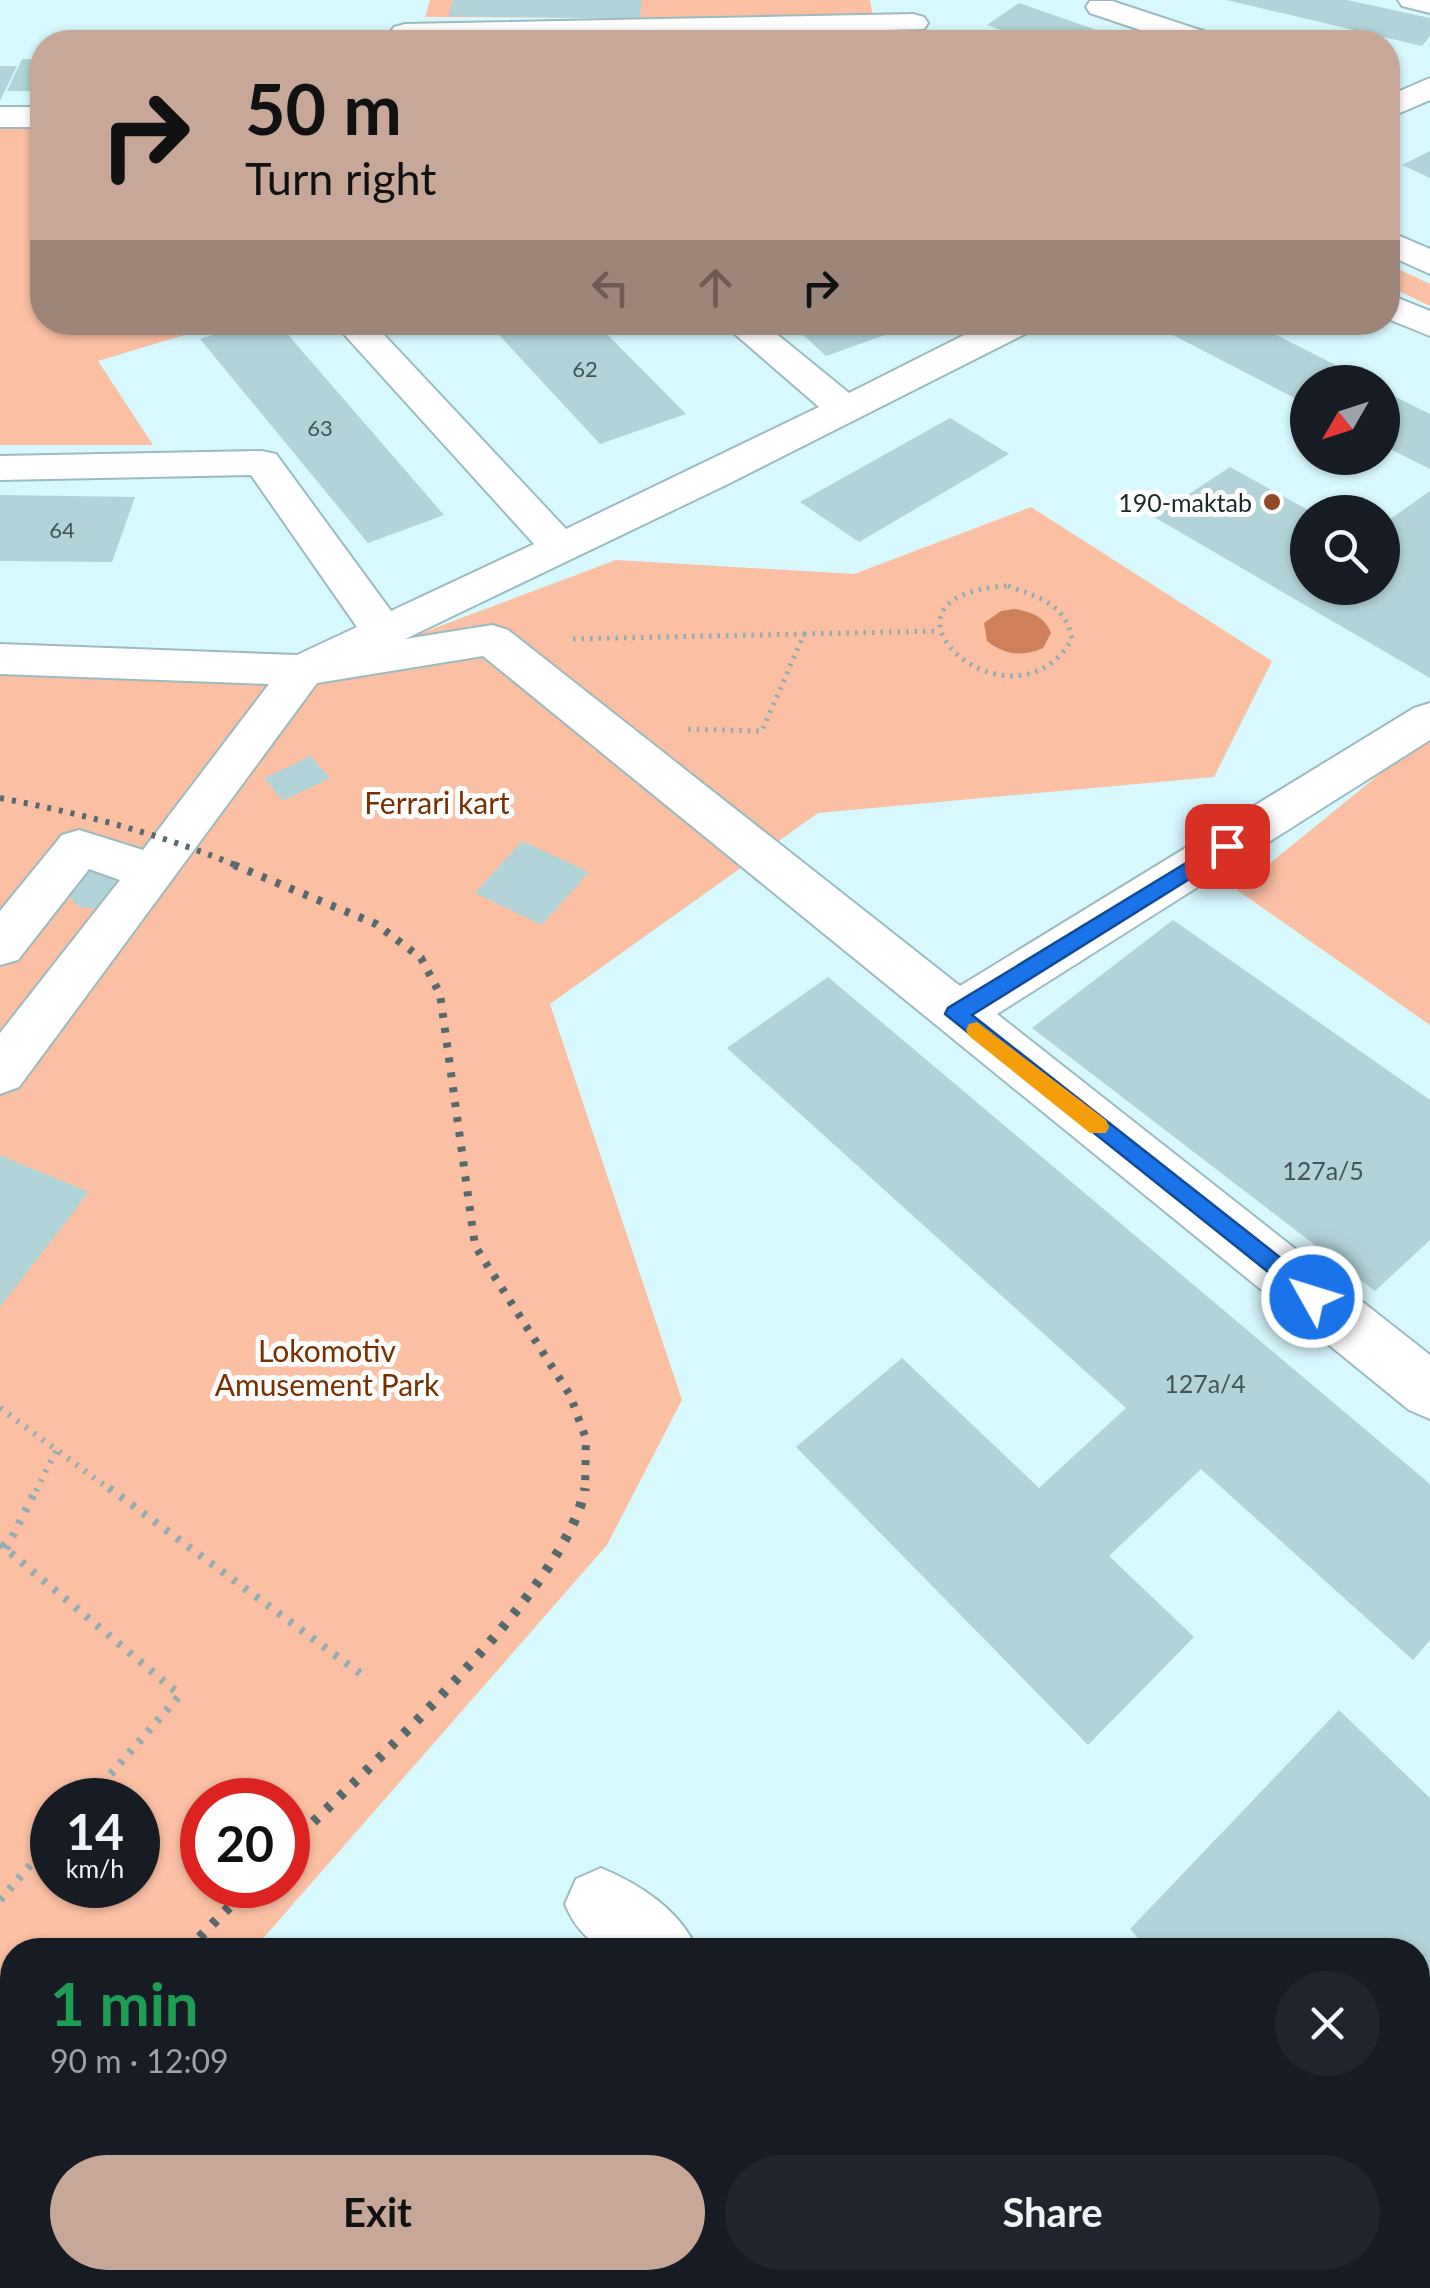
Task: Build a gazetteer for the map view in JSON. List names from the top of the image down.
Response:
{
  "parks": ["Ferrari kart", "Lokomotiv Amusement Park"],
  "places": ["190-maktab"],
  "house_numbers": [
    "62",
    "63",
    "64",
    "127a/5",
    "127a/4"
  ],
  "north": "bottom left",
  "page": {
    "turn": ["50 m", "Turn right"],
    "speed": "14 km/h",
    "limit": "20",
    "heading": ["1 min", "90 m · 12:09"],
    "buttons": ["Exit", "Share"]
  }
}
